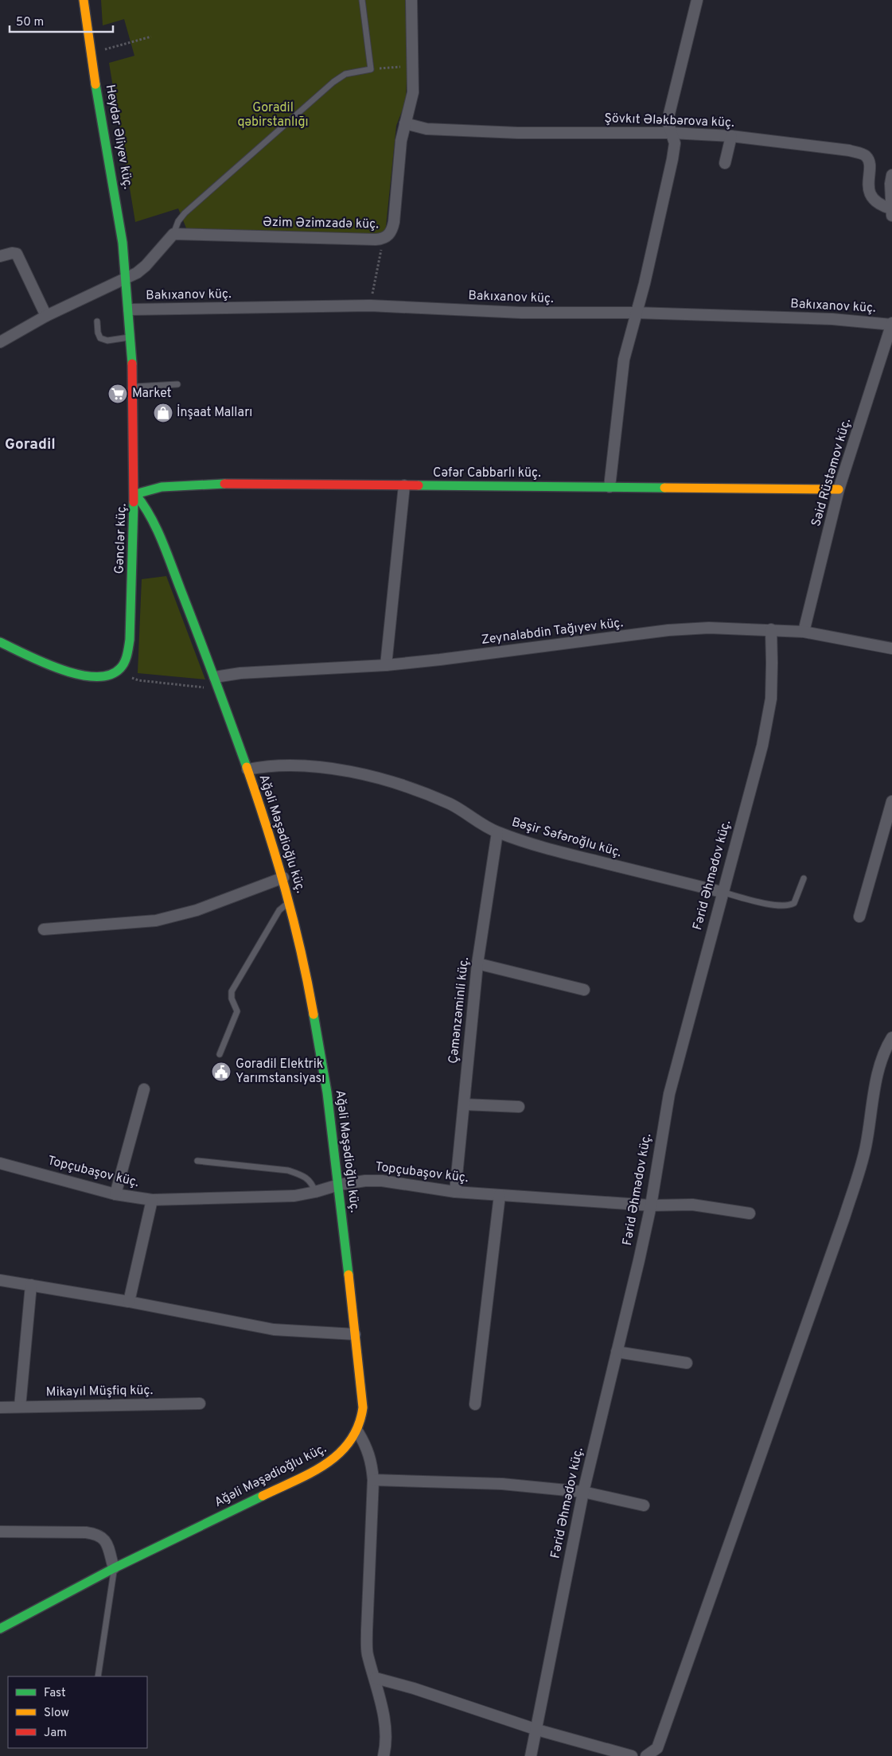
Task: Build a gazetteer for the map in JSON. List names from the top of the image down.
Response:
{
  "streets": {
    "street": [
      "Şövkıt Ələkbərova küç.",
      "Heydər Əliyev küç.",
      "Əzim Əzimzadə küç.",
      "Bakıxanov küç.",
      "Səid Rüstəmov küç.",
      "Cəfər Cabbarlı küç.",
      "Gənclər küç.",
      "Zeynalabdin Tağıyev küç.",
      "Ağəli Məşədioğlu küç.",
      "Bəşir Səfəroğlu küç.",
      "Fərid Əhmədov küç.",
      "Çəmənzəminli küç.",
      "Topçubaşov küç.",
      "Mikayıl Müşfiq küç."
    ]
  },
  "crossings": [
    ["Şövkıt Ələkbərova küç.", "Əzim Əzimzadə küç."],
    ["Heydər Əliyev küç.", "Gənclər küç."],
    ["Bakıxanov küç.", "Səid Rüstəmov küç."],
    ["Bakıxanov küç.", "Gənclər küç."],
    ["Səid Rüstəmov küç.", "Cəfər Cabbarlı küç."],
    ["Səid Rüstəmov küç.", "Zeynalabdin Tağıyev küç."],
    ["Cəfər Cabbarlı küç.", "Gənclər küç."],
    ["Cəfər Cabbarlı küç.", "Ağəli Məşədioğlu küç."],
    ["Gənclər küç.", "Ağəli Məşədioğlu küç."],
    ["Zeynalabdin Tağıyev küç.", "Ağəli Məşədioğlu küç."],
    ["Zeynalabdin Tağıyev küç.", "Fərid Əhmədov küç."],
    ["Ağəli Məşədioğlu küç.", "Bəşir Səfəroğlu küç."],
    ["Ağəli Məşədioğlu küç.", "Topçubaşov küç."],
    ["Bəşir Səfəroğlu küç.", "Fərid Əhmədov küç."],
    ["Bəşir Səfəroğlu küç.", "Çəmənzəminli küç."],
    ["Fərid Əhmədov küç.", "Topçubaşov küç."],
    ["Çəmənzəminli küç.", "Topçubaşov küç."]
  ],
  "districts": ["Goradil"],
  "parks": ["Goradil qəbirstanlığı"],
  "places": {
    "supermarket": ["Market"],
    "shop": ["İnşaat Malları"],
    "public building": ["Goradil Elektrik Yarımstansiyası"]
  },
  "legend": ["Fast", "Slow", "Jam"],
  "scale_bar": "50 m"
}
